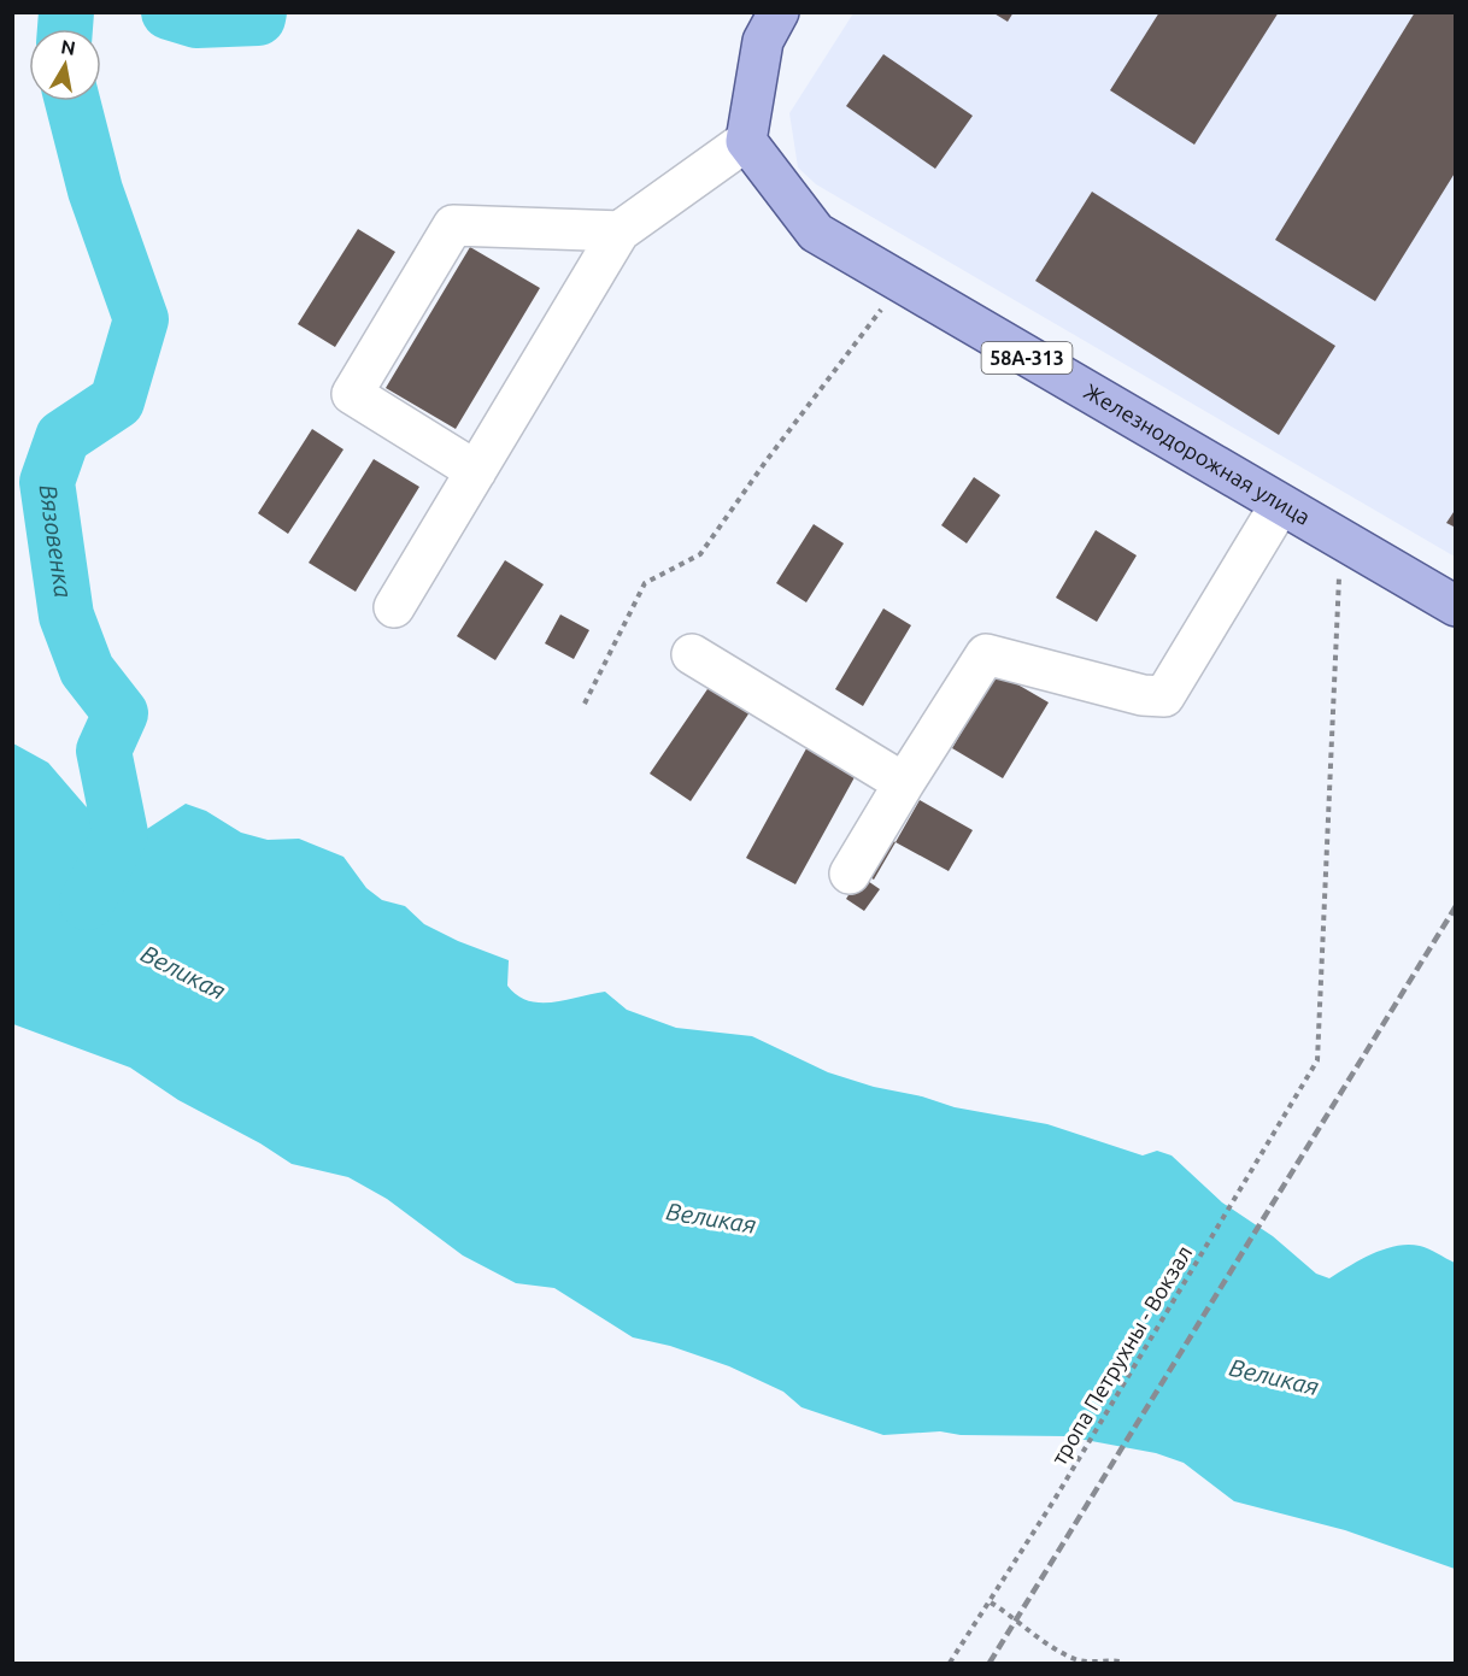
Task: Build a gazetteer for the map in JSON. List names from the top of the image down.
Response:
{
  "streets": {
    "main road": ["58А-313", "Железнодорожная улица"],
    "path": ["тропа Петрухны - Вокзал"]
  },
  "crossings": [
    ["Железнодорожная улица", "тропа Петрухны - Вокзал"]
  ],
  "water": ["Вязовенка", "Великая"],
  "north": "top"
}
